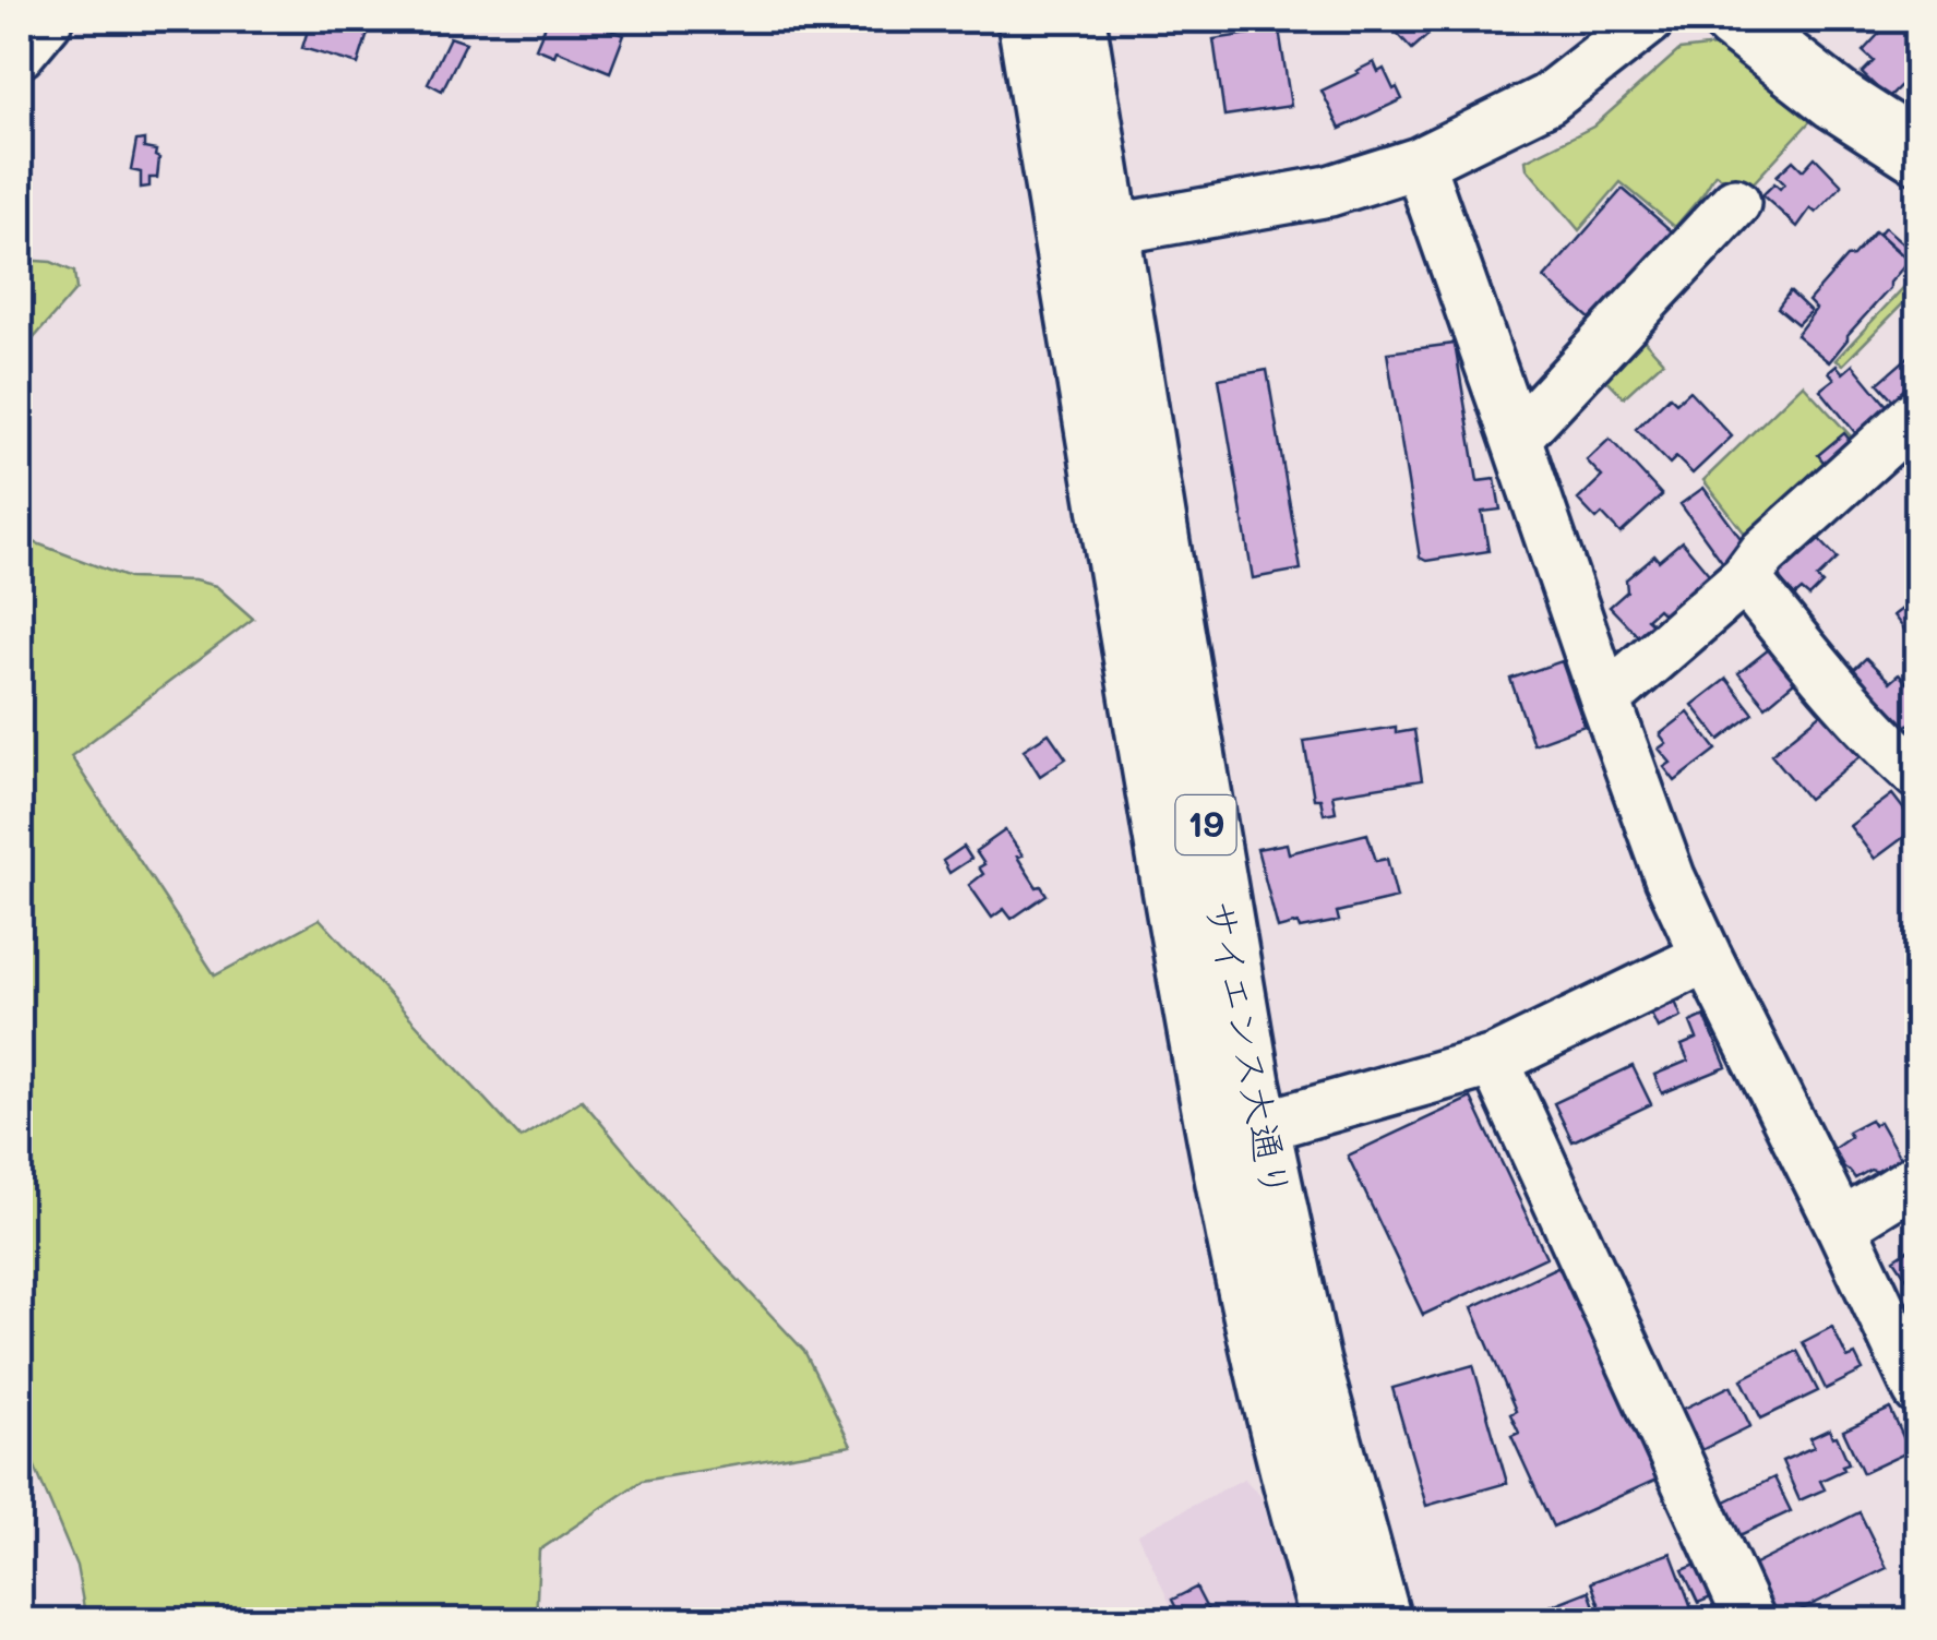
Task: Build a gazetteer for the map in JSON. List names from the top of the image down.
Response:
{
  "streets": {
    "main road": ["19", "サイエンス大通り"]
  }
}
